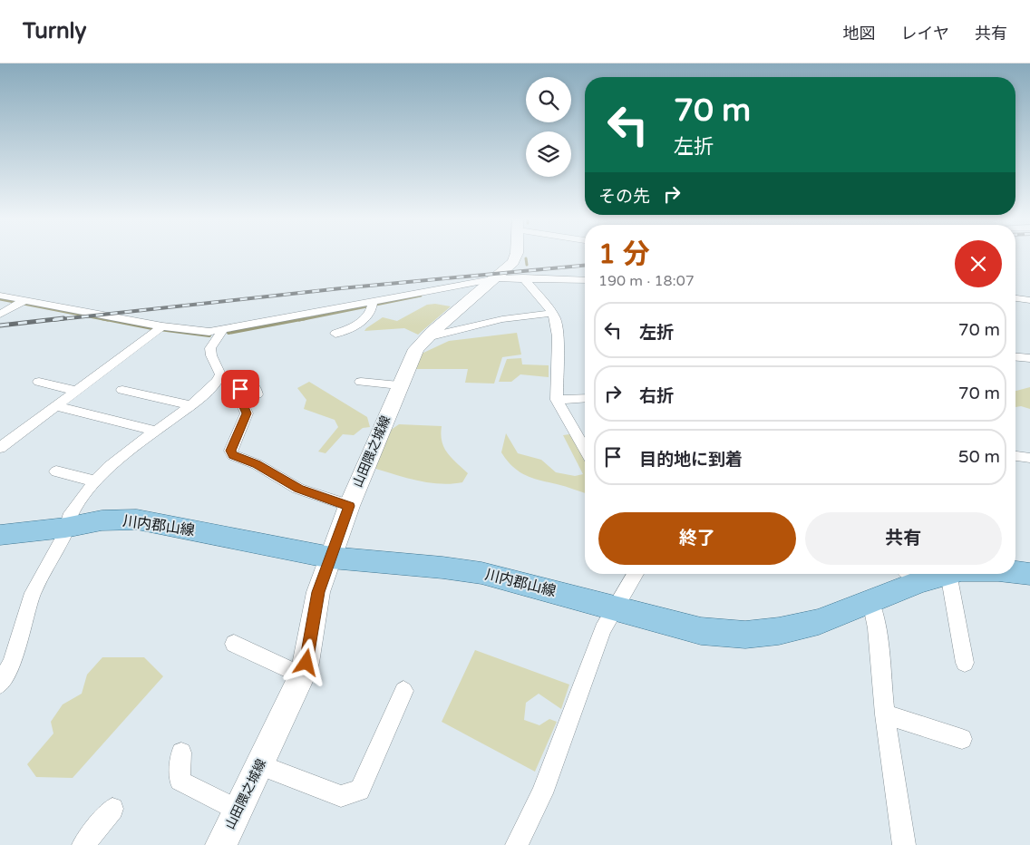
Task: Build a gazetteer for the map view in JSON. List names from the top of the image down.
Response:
{
  "streets": {
    "main road": ["山田隈之城線", "川内郡山線"]
  },
  "crossings": [
    ["山田隈之城線", "川内郡山線"]
  ],
  "page": {
    "header": "Turnly",
    "nav": ["地図", "レイヤ", "共有"],
    "turn": ["70 m", "左折"],
    "then": "その先",
    "heading": ["1 分", "190 m · 18:07"],
    "list": [
      {
        "name": "左折",
        "value": "70 m"
      },
      {
        "name": "右折",
        "value": "70 m"
      },
      {
        "name": "目的地に到着",
        "value": "50 m"
      }
    ],
    "buttons": ["終了", "共有"]
  }
}
